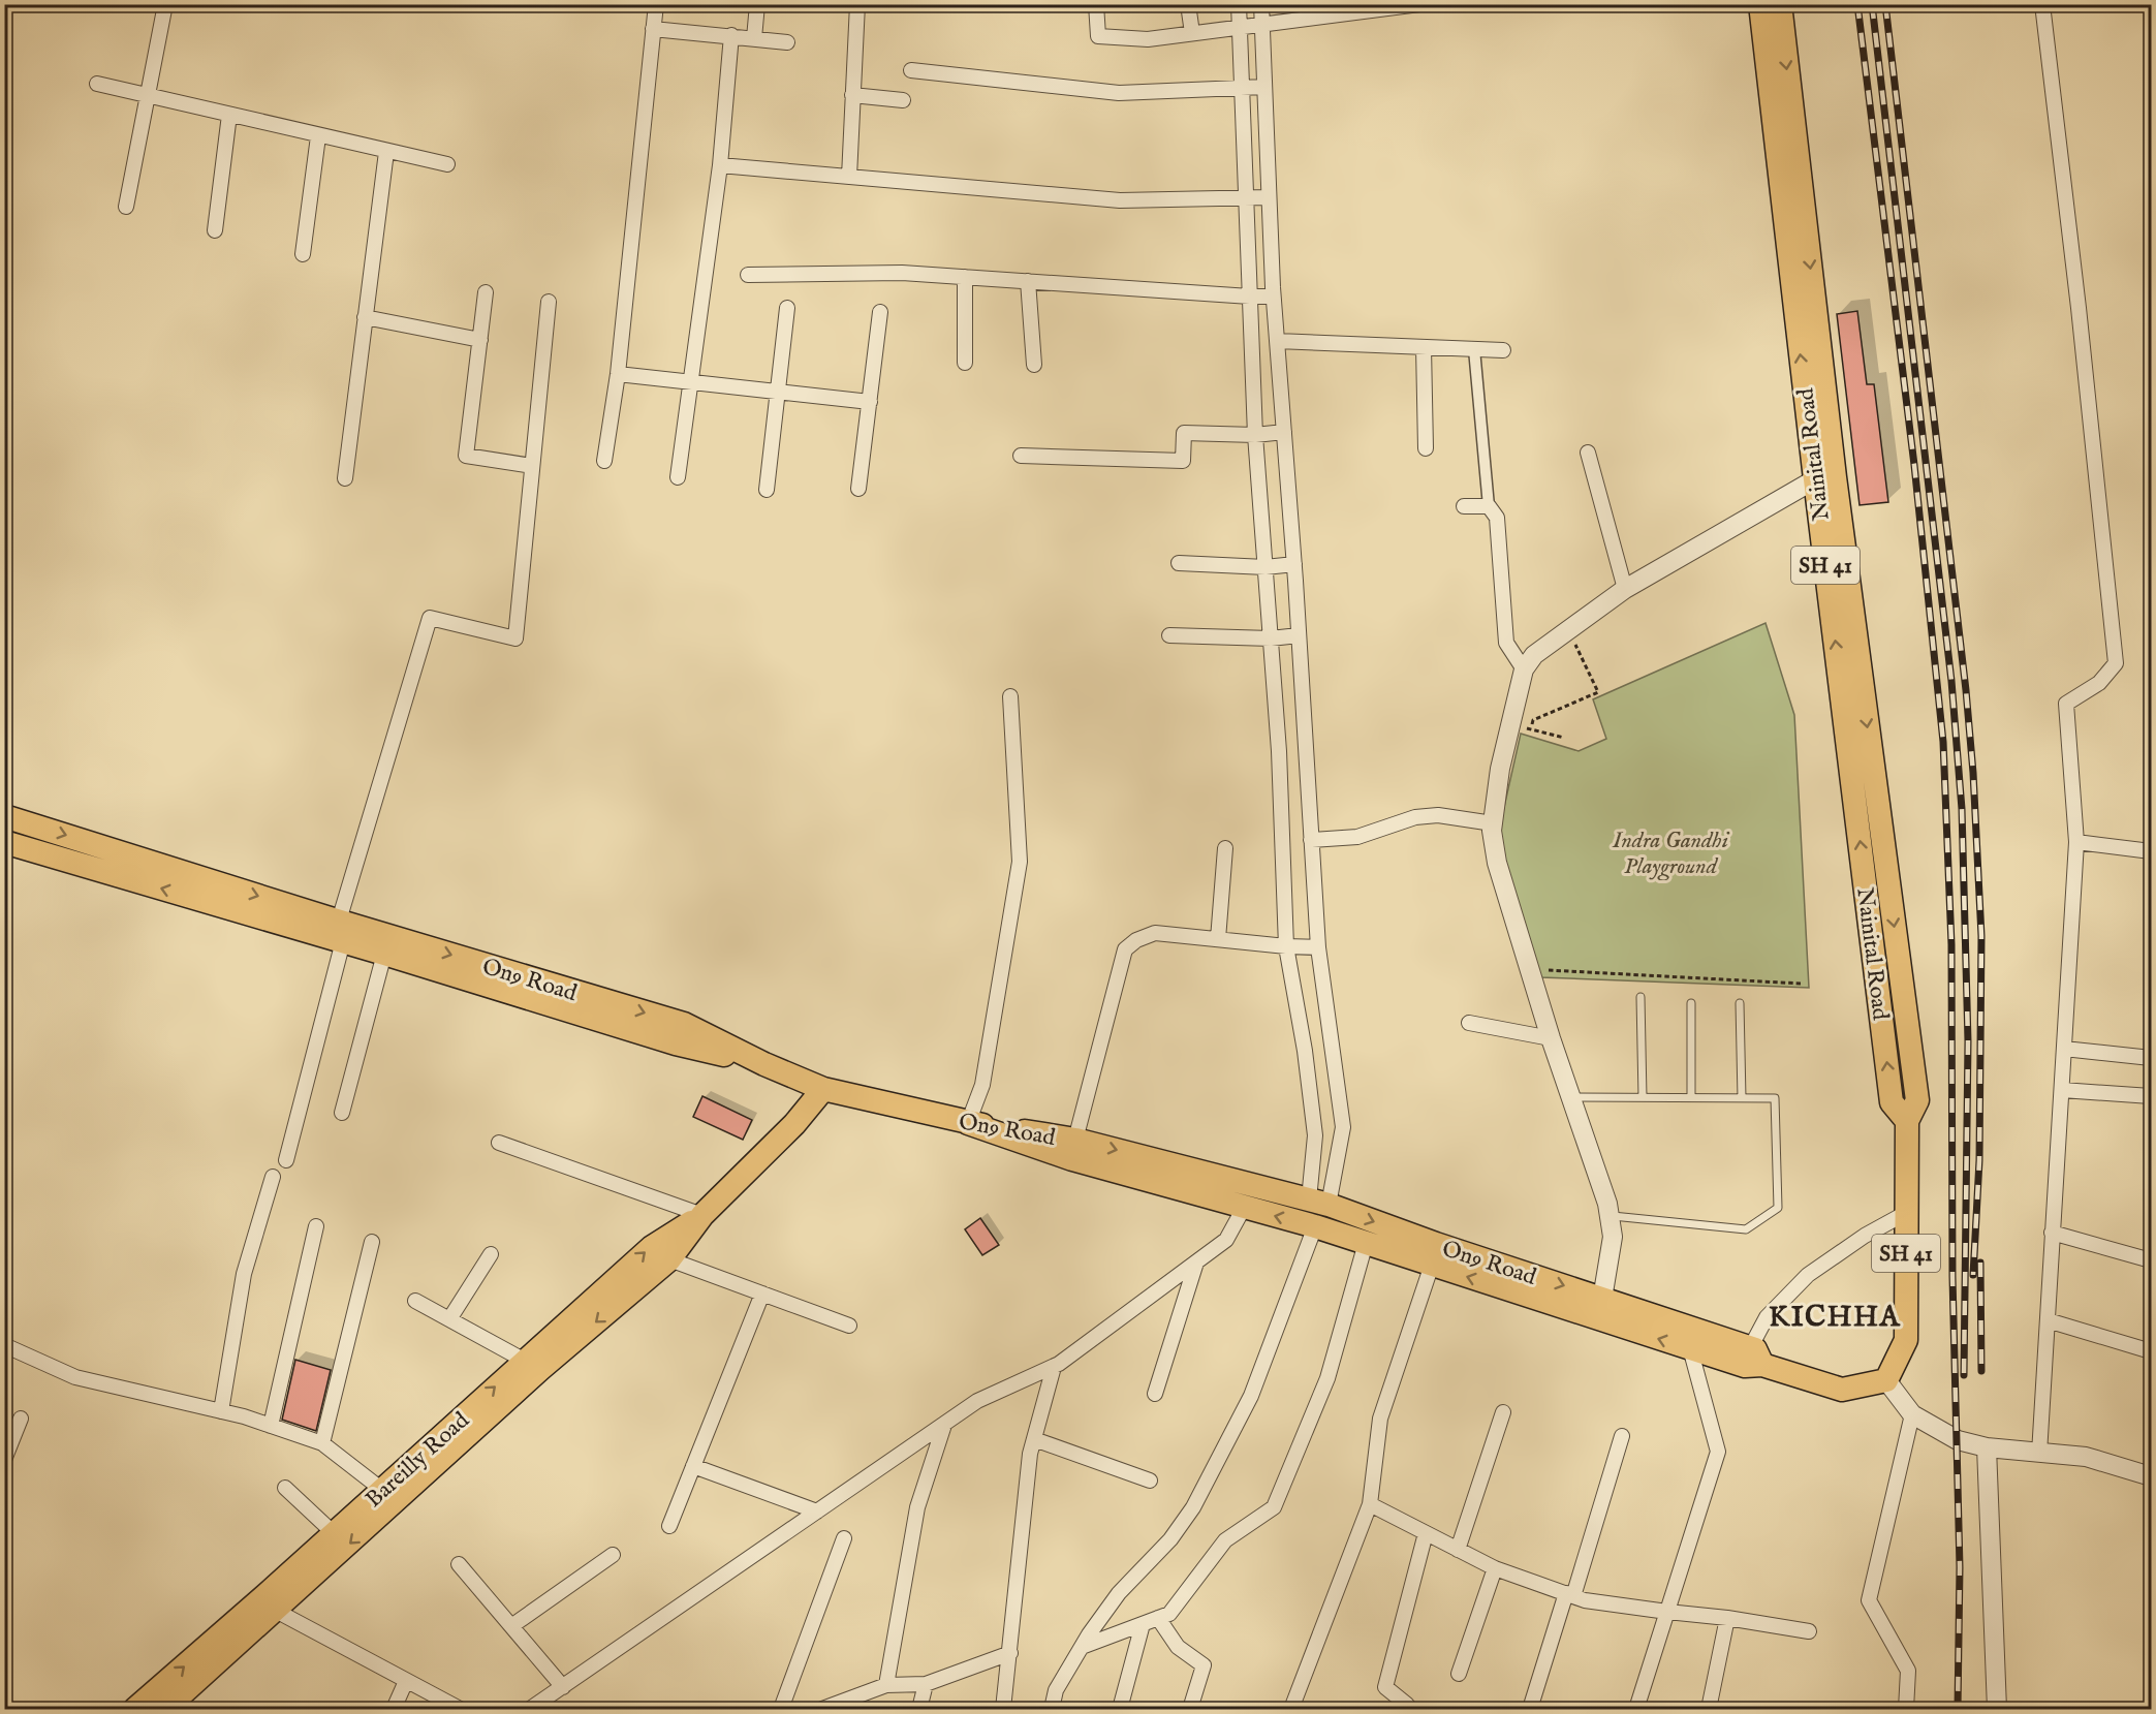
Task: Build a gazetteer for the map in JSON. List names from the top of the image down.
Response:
{
  "streets": {
    "main road": [
      "Nainital Road",
      "SH 41",
      "On9 Road",
      "Bareilly Road"
    ]
  },
  "crossings": [
    ["Nainital Road", "On9 Road"],
    ["On9 Road", "Bareilly Road"]
  ],
  "districts": ["KICHHA"],
  "parks": ["Indra Gandhi Playground"]
}
